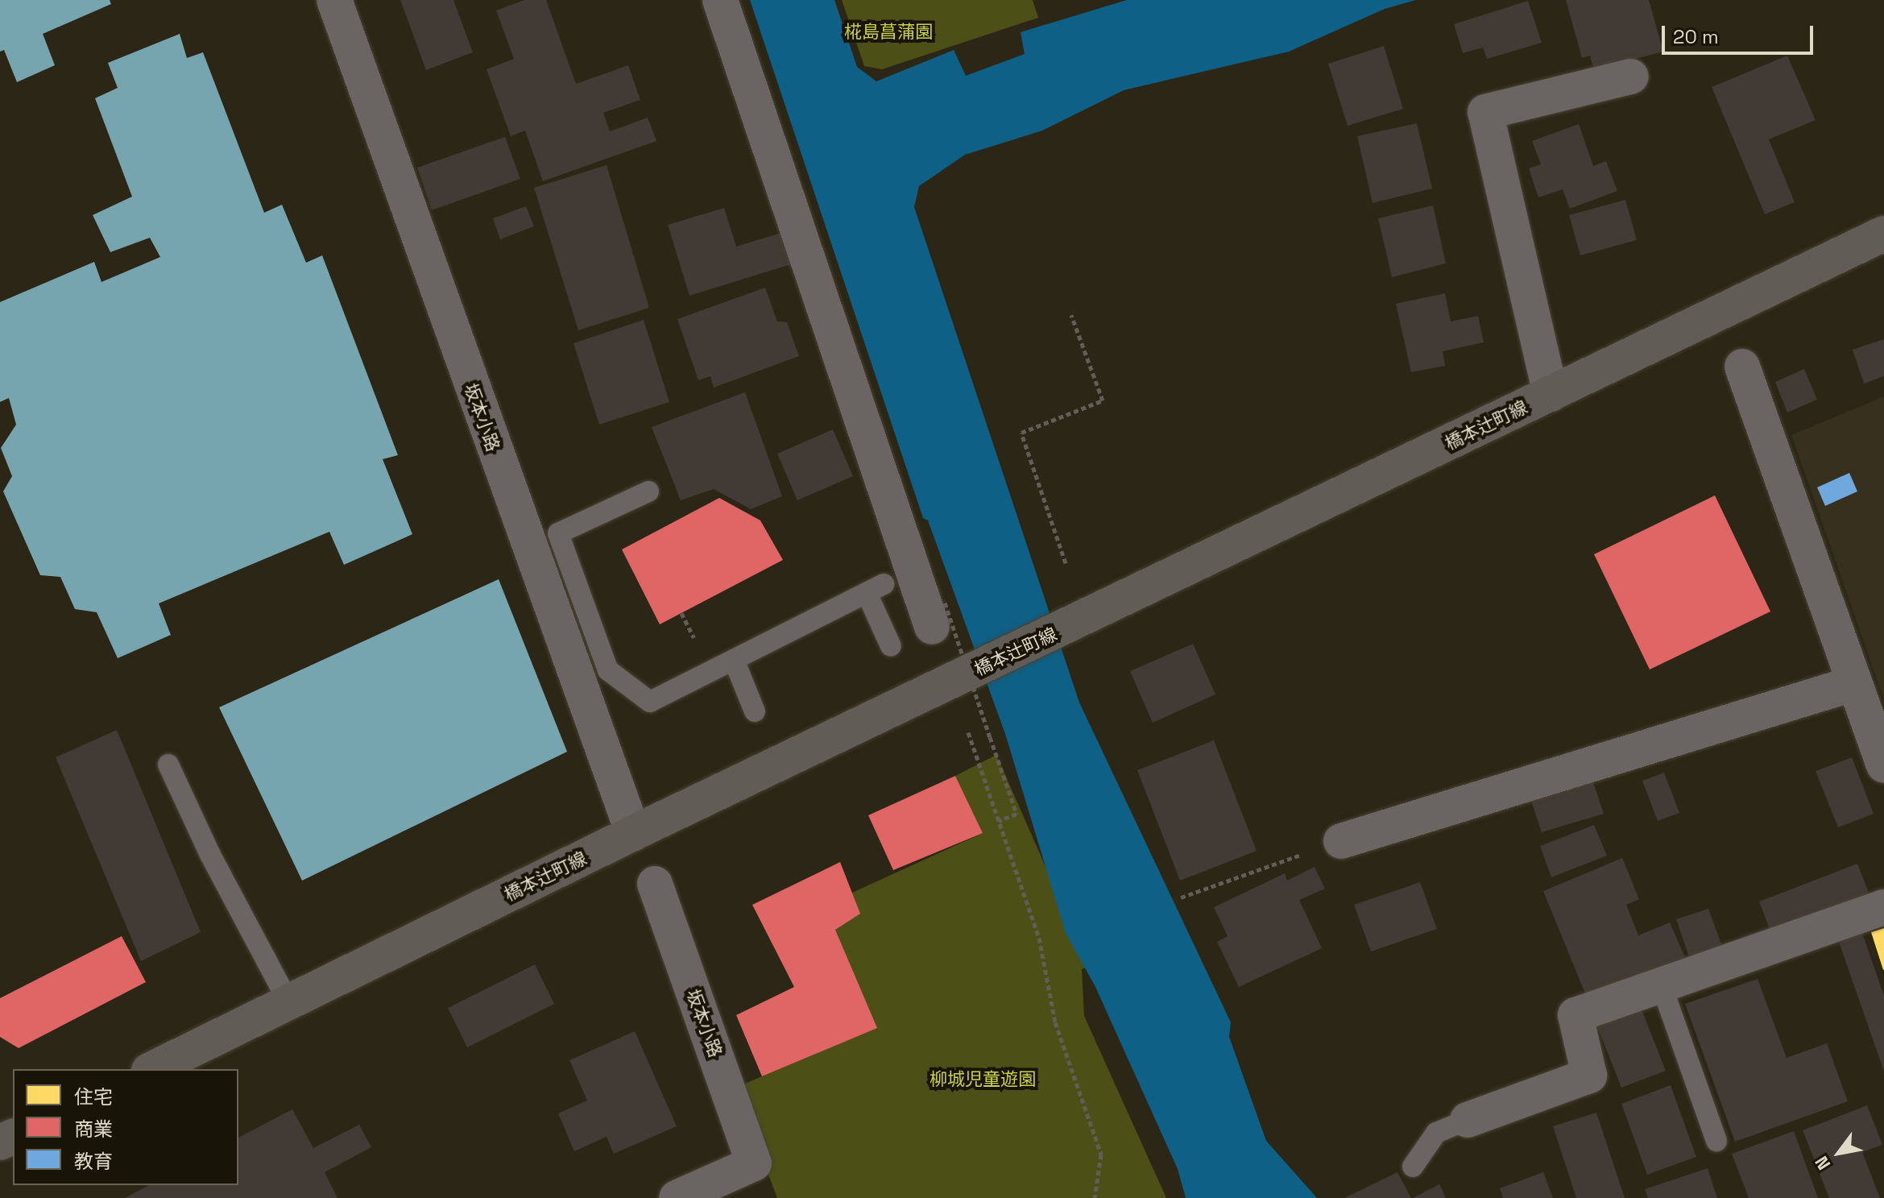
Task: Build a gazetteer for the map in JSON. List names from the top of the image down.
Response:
{
  "streets": {
    "main road": ["橋本辻町線"],
    "street": ["坂本小路"]
  },
  "crossings": [
    ["坂本小路", "橋本辻町線"]
  ],
  "parks": ["椛島菖蒲園", "柳城児童遊園"],
  "legend": ["住宅", "商業", "教育"],
  "scale_bar": "20 m",
  "north": "bottom left"
}
